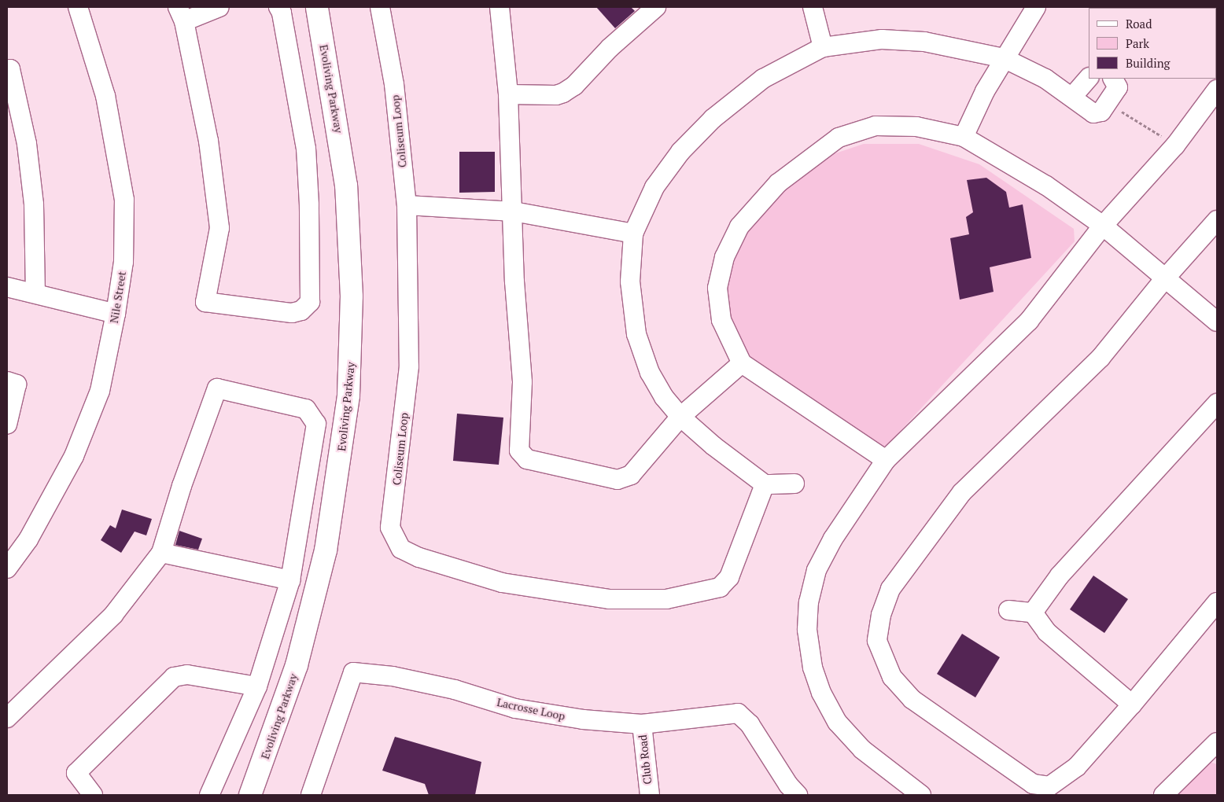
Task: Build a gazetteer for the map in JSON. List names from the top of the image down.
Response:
{
  "streets": {
    "street": [
      "Evoliving Parkway",
      "Coliseum Loop",
      "Nile Street",
      "Lacrosse Loop",
      "Club Road"
    ]
  },
  "crossings": [
    ["Lacrosse Loop", "Club Road"]
  ],
  "legend": ["Road", "Park", "Building"]
}
